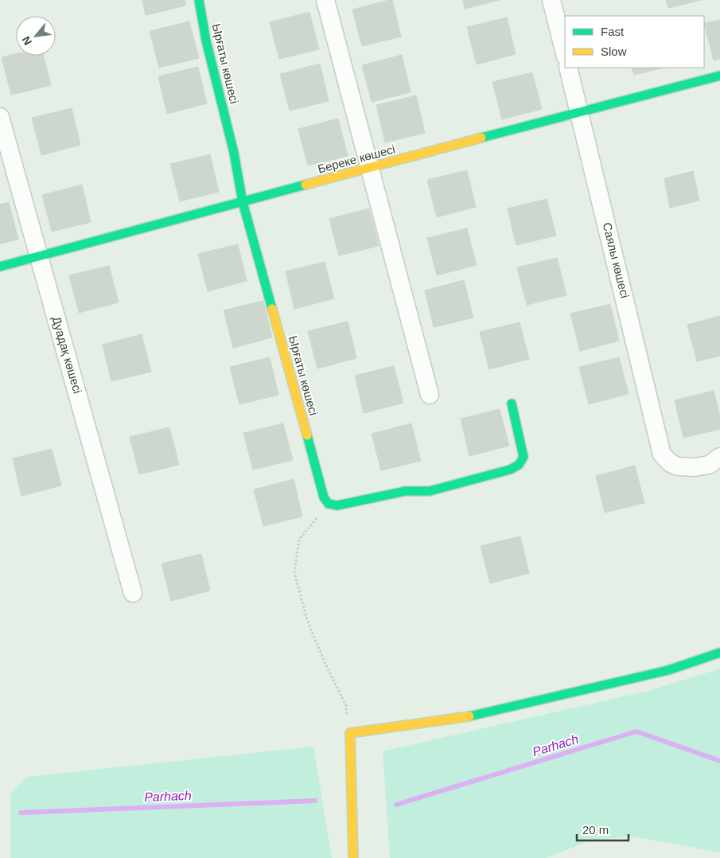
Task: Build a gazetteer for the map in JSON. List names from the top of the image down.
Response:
{
  "streets": {
    "street": [
      "Ырғаты көшесі",
      "Береке көшесі",
      "Саялы көшесі",
      "Дуадақ көшесі"
    ]
  },
  "crossings": [
    ["Ырғаты көшесі", "Береке көшесі"],
    ["Береке көшесі", "Саялы көшесі"],
    ["Береке көшесі", "Дуадақ көшесі"]
  ],
  "water": ["Parhach"],
  "legend": ["Fast", "Slow"],
  "scale_bar": "20 m",
  "north": "bottom left"
}
